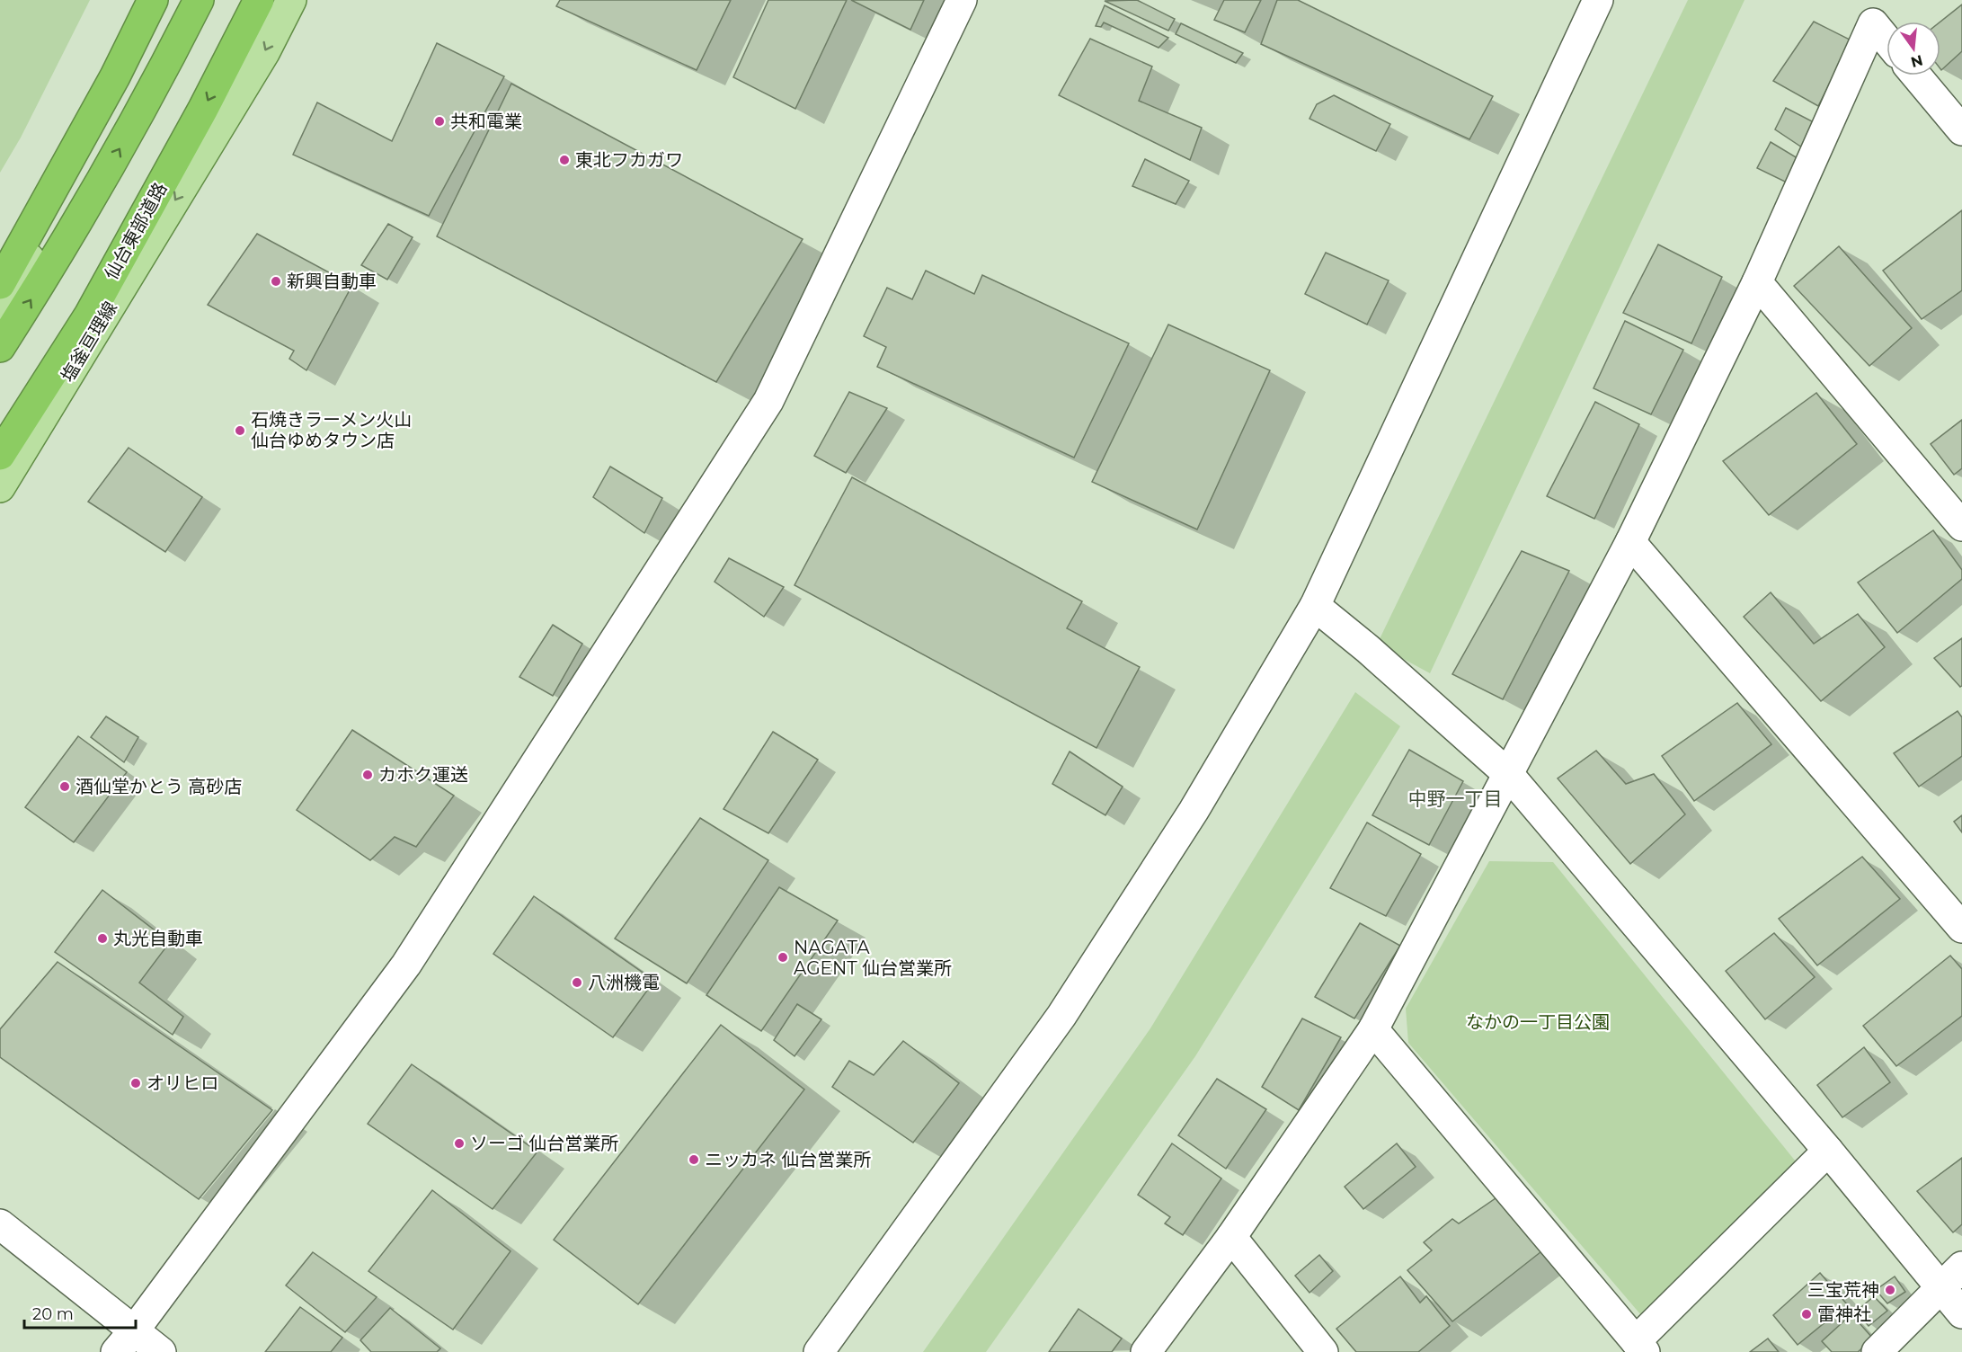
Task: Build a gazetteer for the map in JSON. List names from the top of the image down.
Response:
{
  "streets": {
    "highway": ["仙台東部道路"],
    "main road": ["塩釜亘理線"]
  },
  "districts": ["中野一丁目"],
  "parks": ["なかの一丁目公園"],
  "places": [
    "共和電業",
    "東北フカガワ",
    "新興自動車",
    "石焼きラーメン火山 仙台ゆめタウン店",
    "カホク運送",
    "酒仙堂かとう 高砂店",
    "丸光自動車",
    "NAGATA AGENT 仙台営業所",
    "八洲機電",
    "オリヒロ",
    "ソーゴ 仙台営業所",
    "ニッカネ 仙台営業所",
    "三宝荒神",
    "雷神社"
  ],
  "scale_bar": "20 m",
  "north": "bottom"
}
